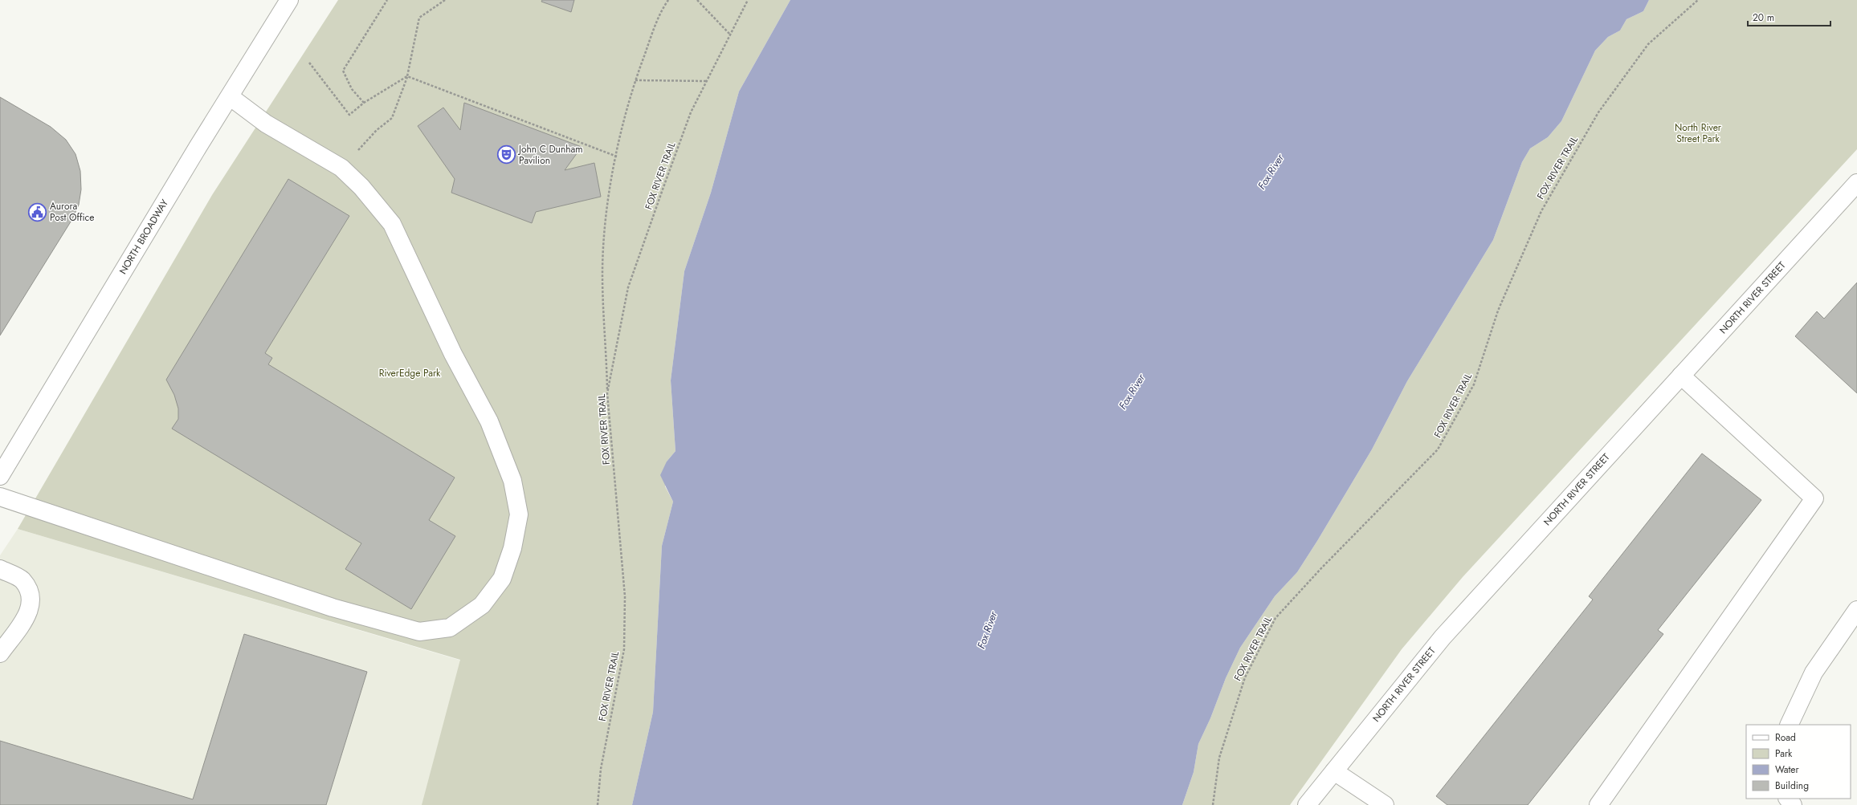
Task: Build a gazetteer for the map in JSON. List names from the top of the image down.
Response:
{
  "streets": {
    "street": ["NORTH BROADWAY", "NORTH RIVER STREET"],
    "path": ["FOX RIVER TRAIL"]
  },
  "water": ["Fox River"],
  "parks": ["North River Street Park", "RiverEdge Park"],
  "places": {
    "theatre": ["John C Dunham Pavilion"],
    "public building": ["Aurora Post Office"]
  },
  "legend": [
    "Road",
    "Park",
    "Water",
    "Building"
  ],
  "scale_bar": "20 m"
}
